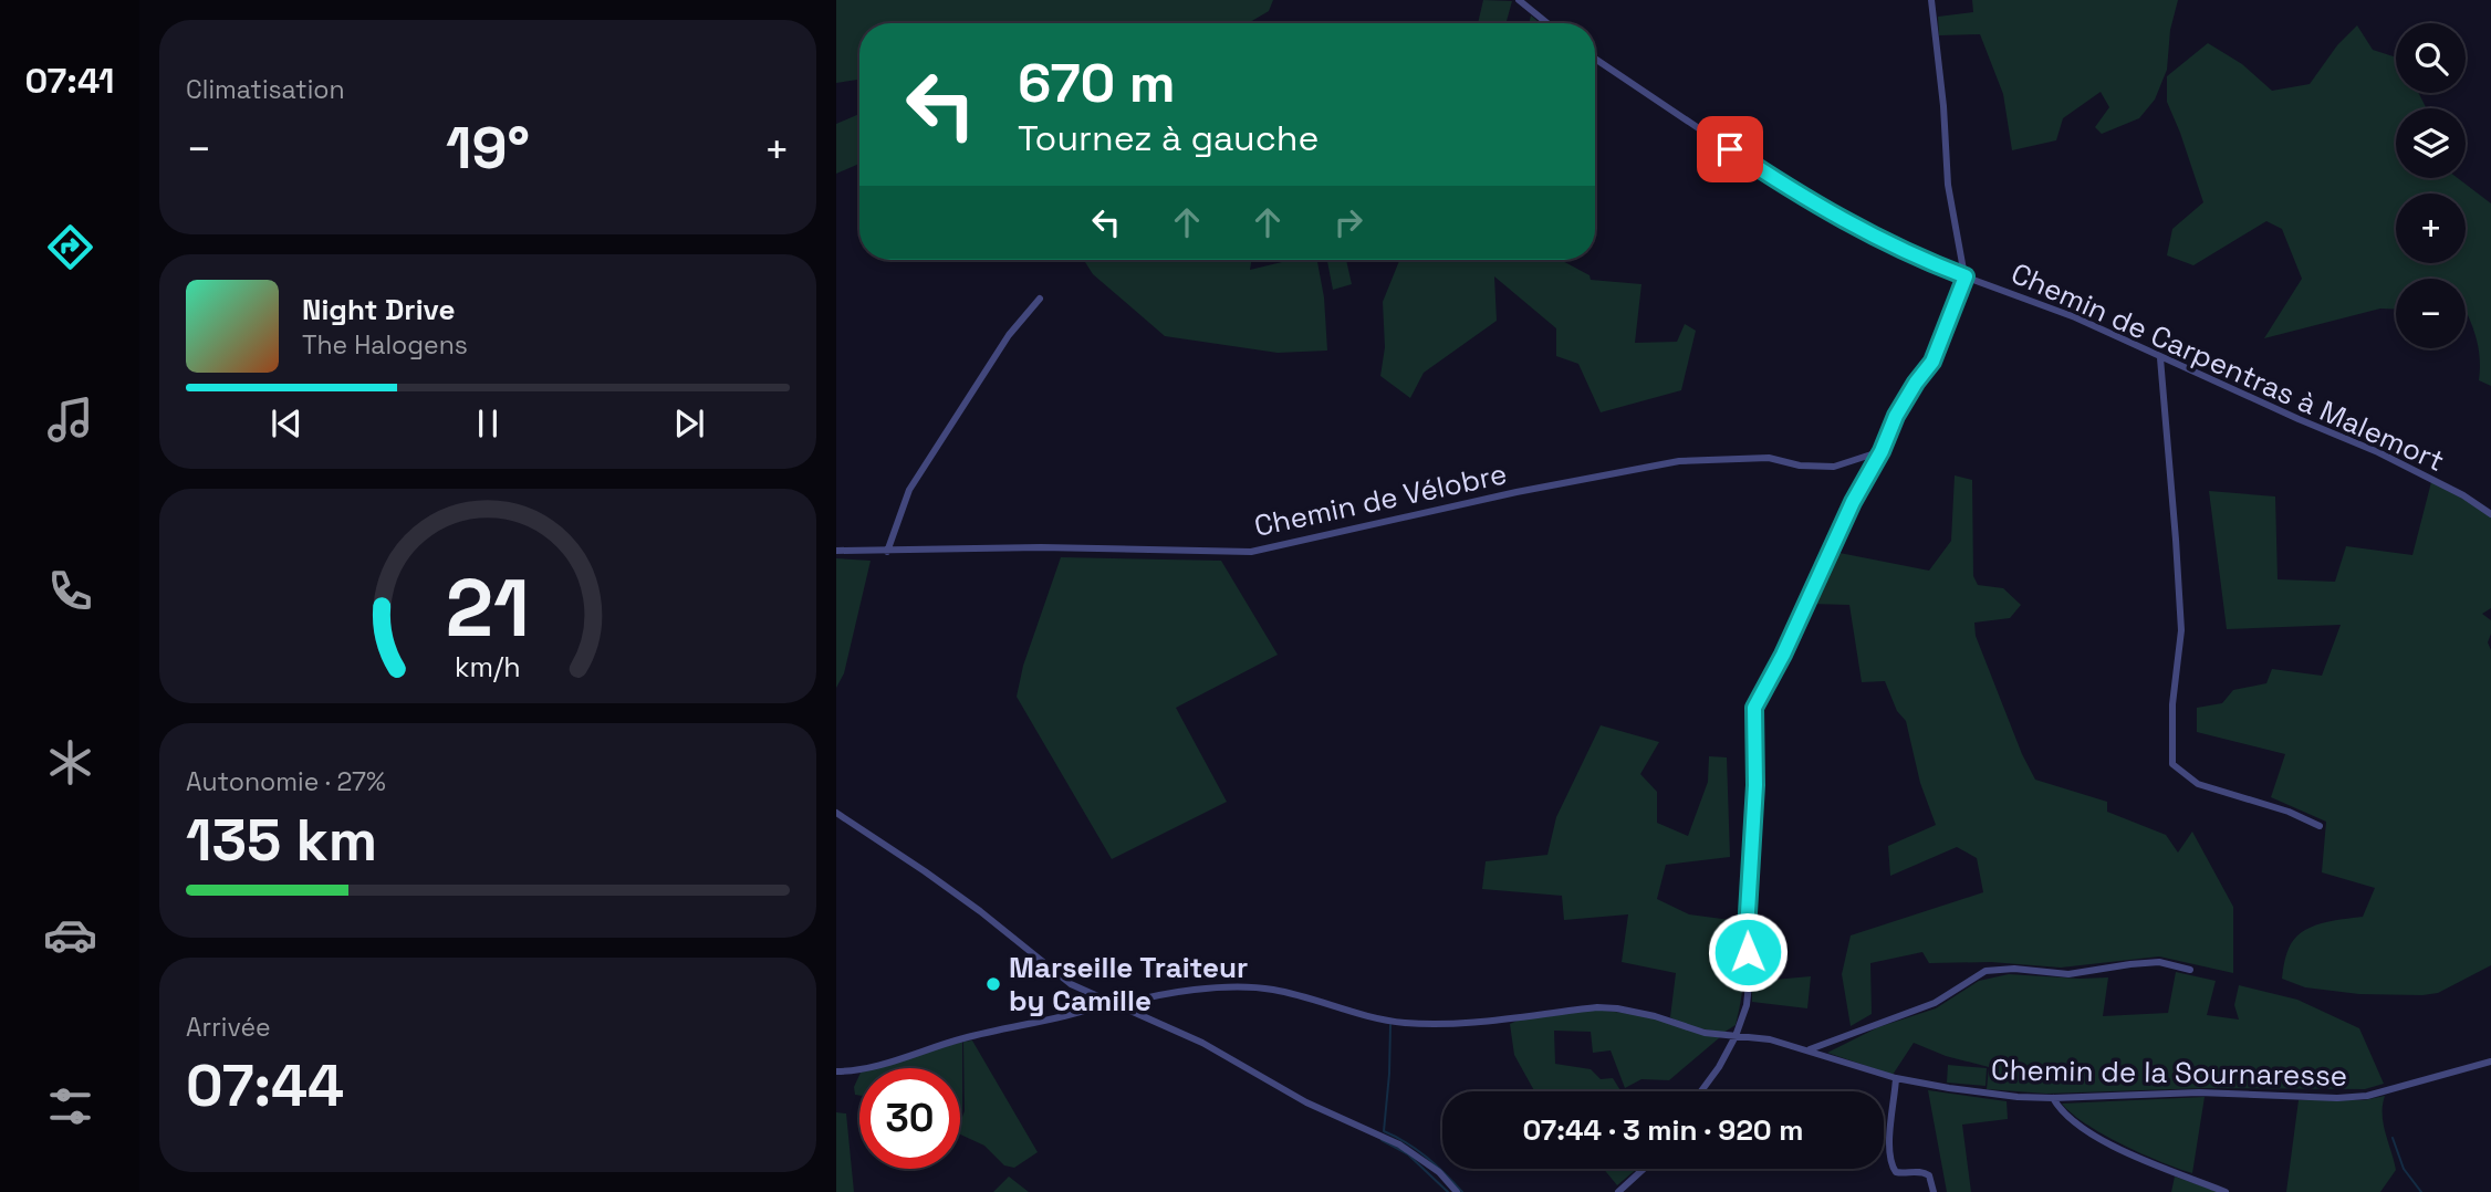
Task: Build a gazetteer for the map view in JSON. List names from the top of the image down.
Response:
{
  "streets": {
    "street": ["Chemin de Carpentras à Malemort", "Chemin de Vélobre", "Chemin de la Sournaresse"]
  },
  "places": ["Marseille Traiteur by Camille"],
  "page": {
    "tabs": "07:41",
    "tile": [
      "Climatisation",
      ["Autonomie · 27%", "135 km"],
      ["Arrivée", "07:44"]
    ],
    "map_buttons": ["+", "−"],
    "turn": ["670 m", "Tournez à gauche"],
    "heat": ["−", "19°", "+"],
    "song": ["Night Drive", "The Halogens"],
    "limit": "30",
    "trip": "07:44 · 3 min · 920 m",
    "gauge": ["21", "km/h"]
  }
}
